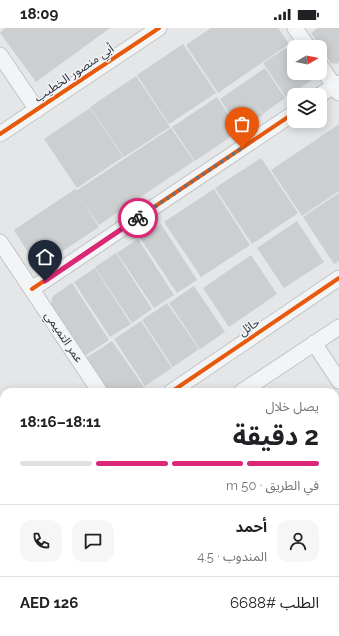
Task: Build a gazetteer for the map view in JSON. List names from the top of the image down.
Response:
{
  "streets": {
    "street": ["أبي منصور الخطيب", "حائل", "عمر التميمي"]
  },
  "north": "right",
  "page": {
    "status": "18:09",
    "heading": ["2 دقيقة", "يصل خلال", "18:11–18:16"],
    "panel": [
      "أحمد",
      "المندوب · 4.5",
      "الطلب #6688",
      "AED 126"
    ],
    "bar": "في الطريق · 50 m"
  }
}
